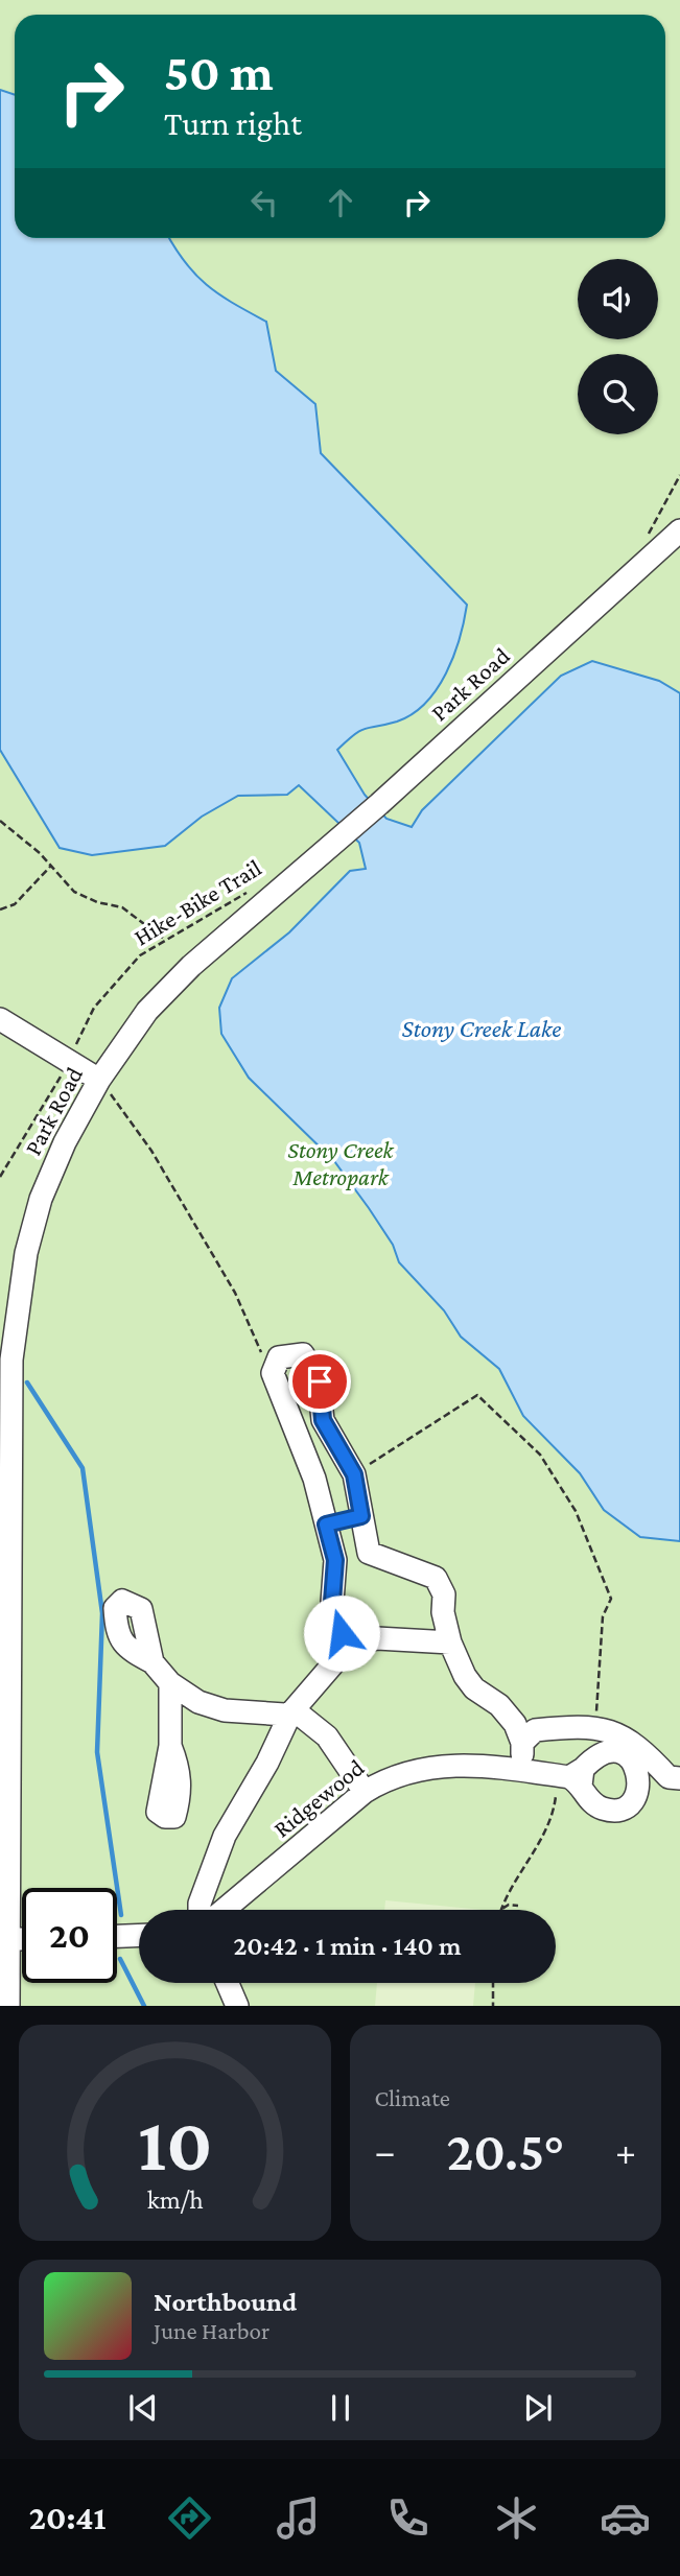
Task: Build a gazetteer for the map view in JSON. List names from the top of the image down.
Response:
{
  "streets": {
    "street": ["Park Road", "Ridgewood"],
    "path": ["Hike-Bike Trail"]
  },
  "water": ["Stony Creek Lake"],
  "parks": ["Stony Creek Metropark"],
  "page": {
    "turn": ["50 m", "Turn right"],
    "limit": "20",
    "trip": "20:42 · 1 min · 140 m",
    "tile": "Climate",
    "heat": ["−", "20.5°", "+"],
    "song": ["Northbound", "June Harbor"],
    "tabs": "20:41",
    "gauge": ["10", "km/h"]
  }
}
